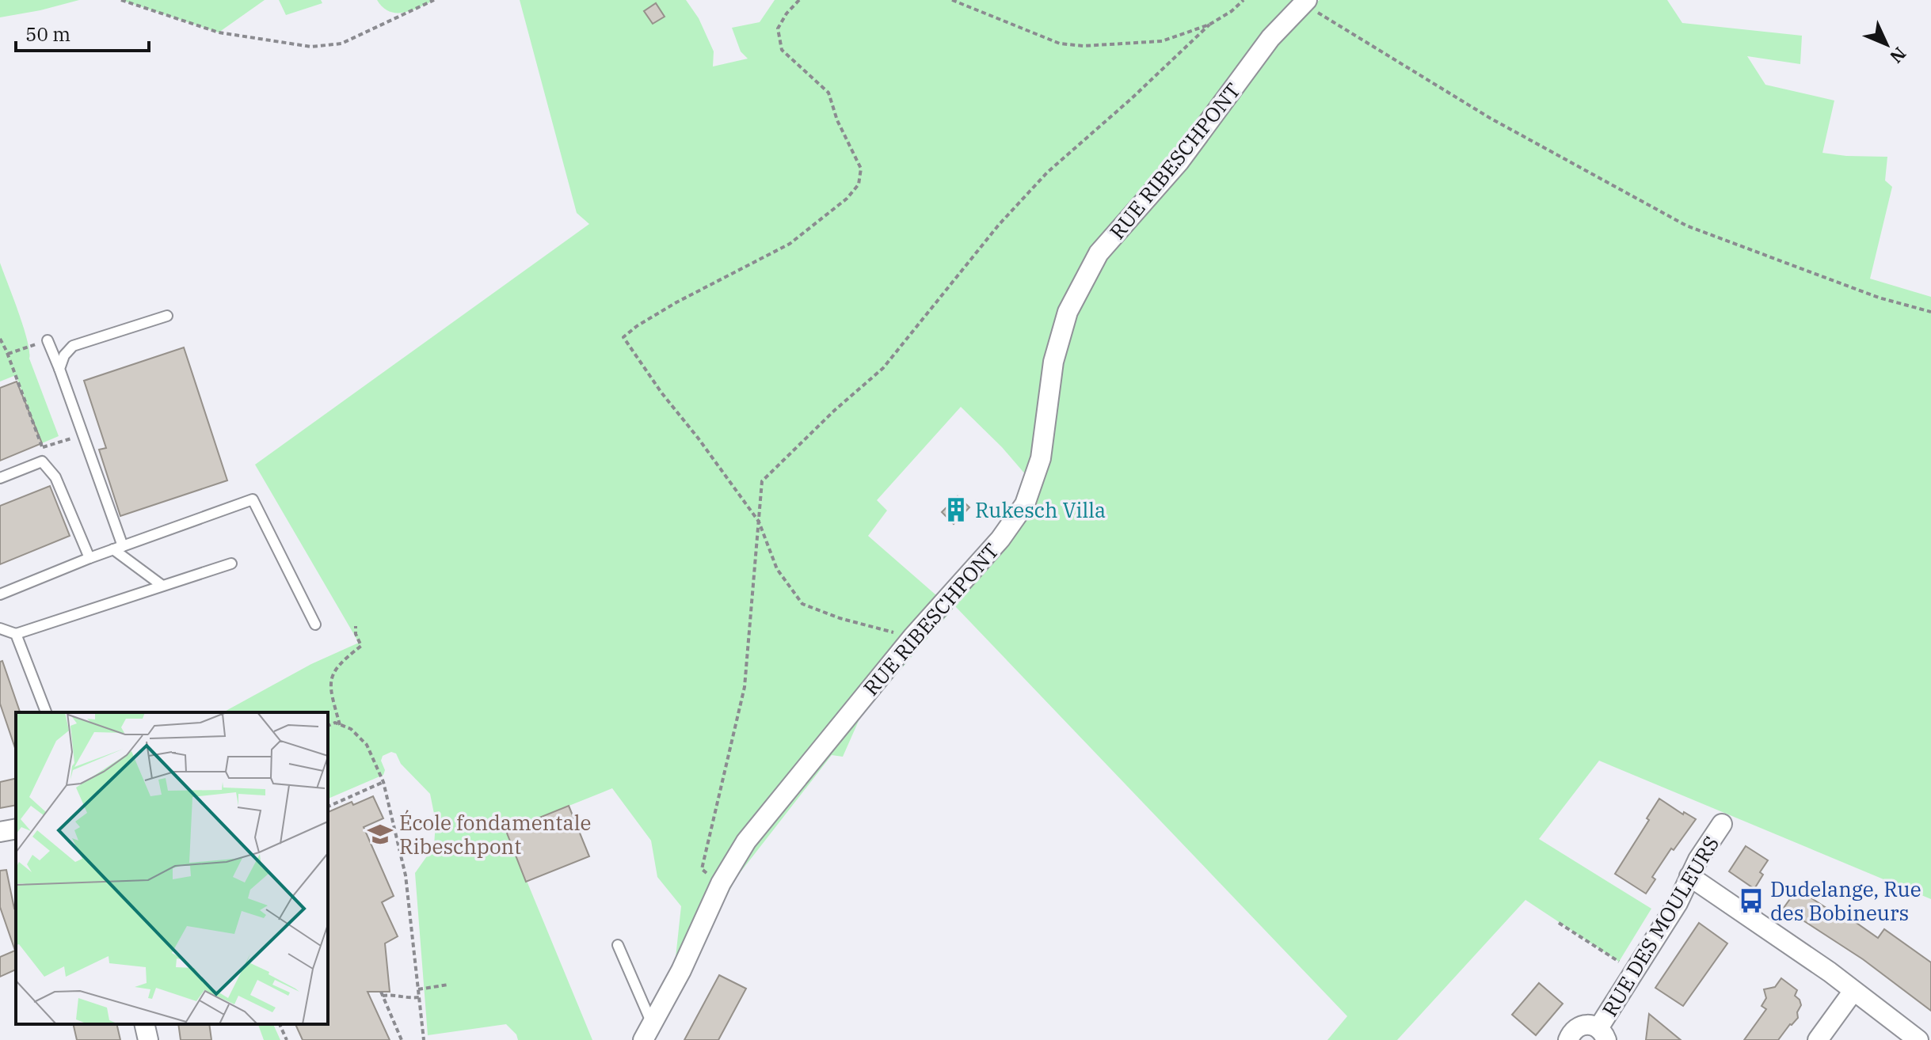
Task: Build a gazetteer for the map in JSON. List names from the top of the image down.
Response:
{
  "streets": {
    "street": ["RUE RIBESCHPONT", "RUE DES MOULEURS"]
  },
  "places": {
    "building": ["Rukesch Villa"],
    "school or university": ["École fondamentale Ribeschpont"],
    "bus stop": ["Dudelange, Rue des Bobineurs"]
  },
  "scale_bar": "50 m",
  "north": "bottom right"
}
